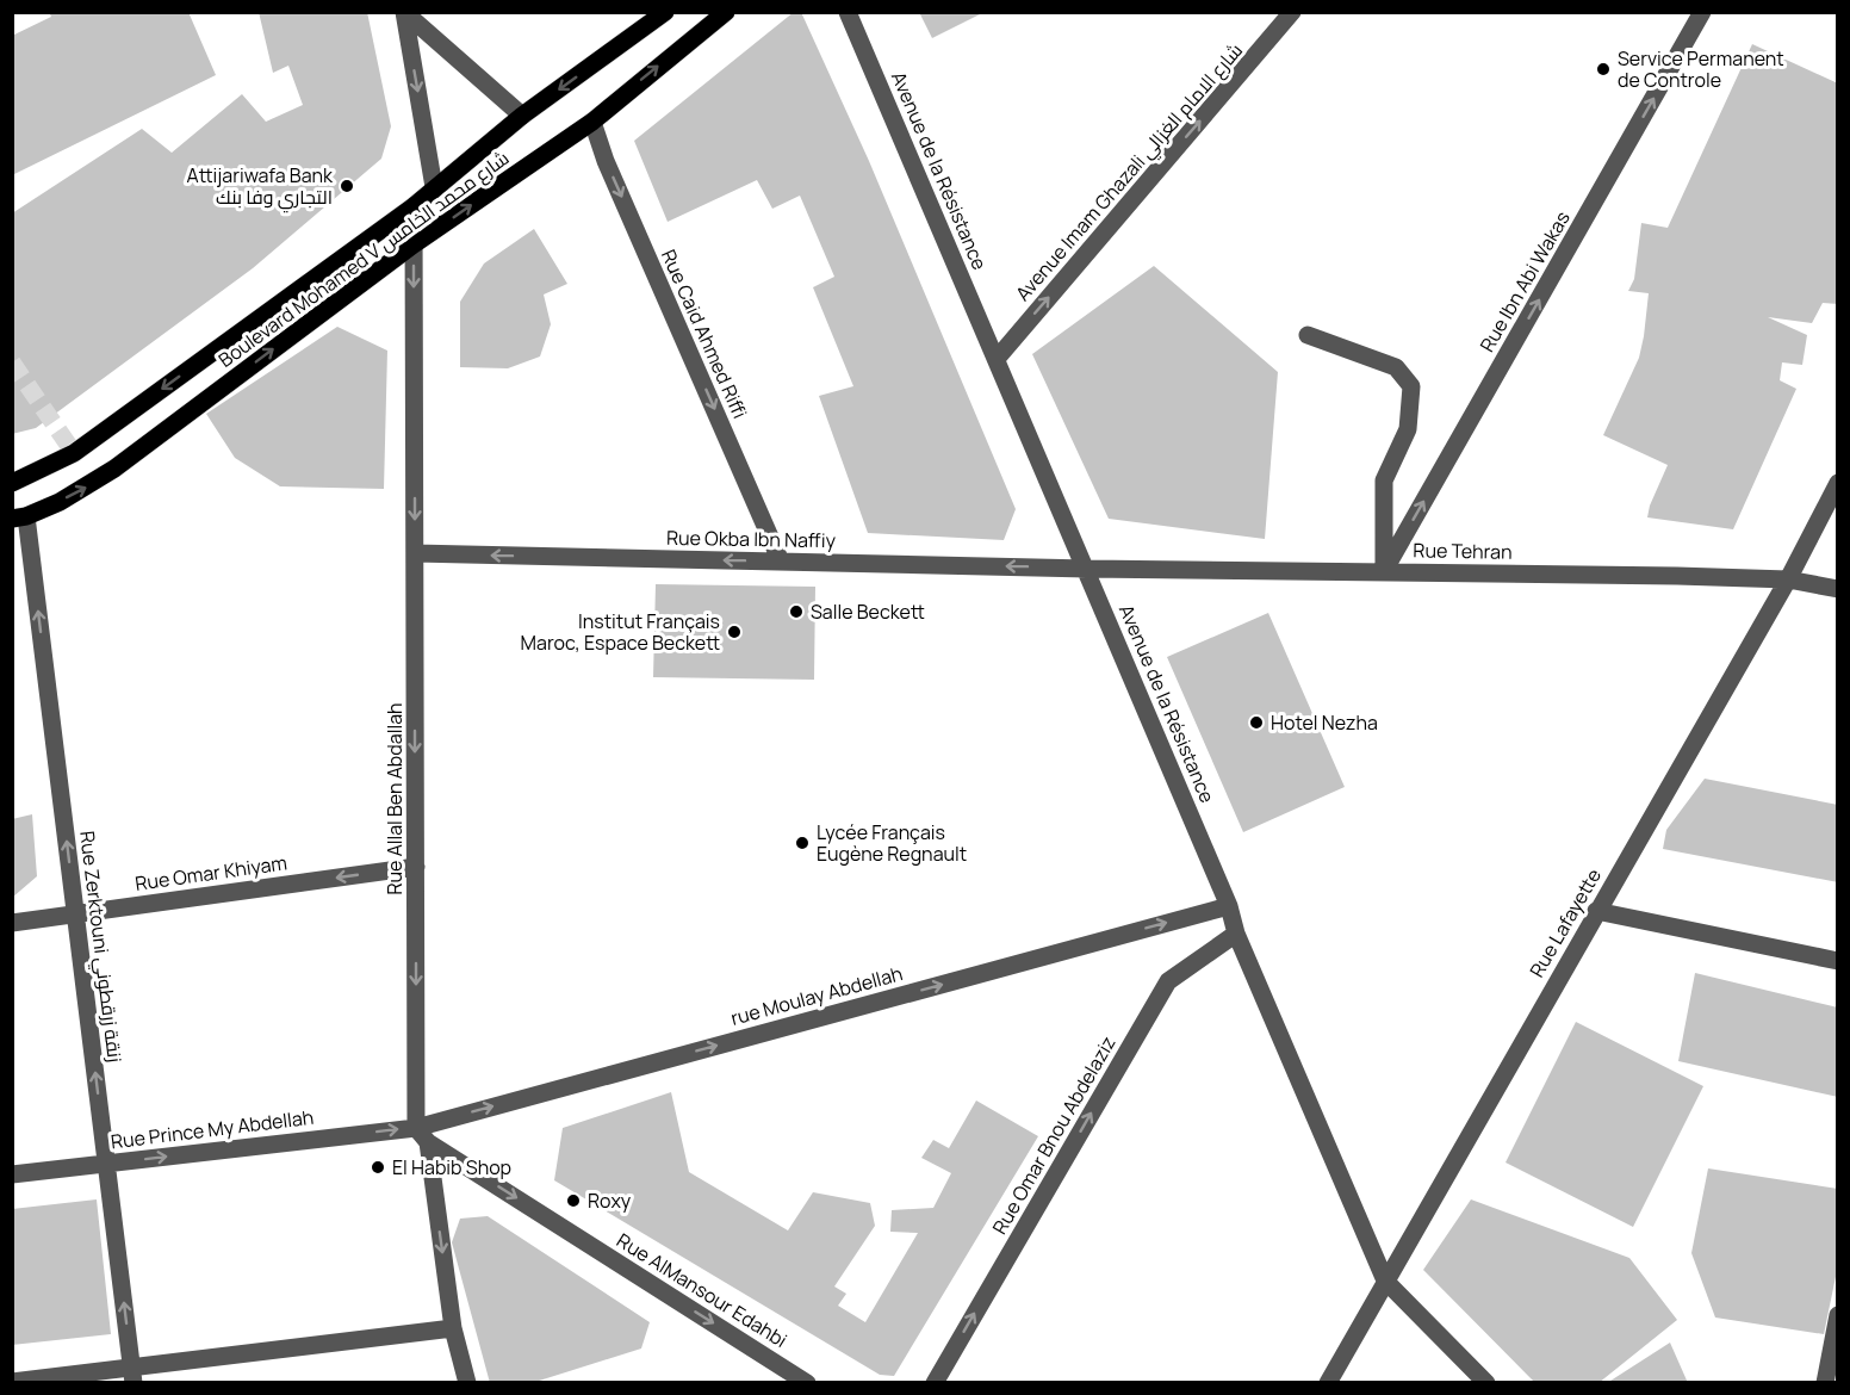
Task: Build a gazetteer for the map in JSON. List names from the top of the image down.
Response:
{
  "streets": {
    "main road": ["Boulevard Mohamed V شارع محمد الخامس"],
    "street": [
      "Avenue de la Résistance",
      "Avenue Imam Ghazali شارع الامام الغزالي",
      "Rue Ibn Abi Wakas",
      "Rue Caid Ahmed Riffi",
      "Rue Okba Ibn Naffiy",
      "Rue Tehran",
      "Rue Allal Ben Abdallah",
      "Rue Omar Khiyam",
      "Rue Lafayette",
      "Rue Zerktouni زنقة زرقطوني",
      "rue Moulay Abdellah",
      "Rue Prince My Abdellah",
      "Rue Omar Bnou Abdelaziz",
      "Rue AlMansour Edahbi"
    ]
  },
  "crossings": [
    ["Avenue de la Résistance", "Avenue Imam Ghazali شارع الامام الغزالي"],
    ["Avenue de la Résistance", "Rue Okba Ibn Naffiy"],
    ["Avenue de la Résistance", "Rue Tehran"],
    ["Avenue de la Résistance", "Rue Lafayette"],
    ["Avenue de la Résistance", "rue Moulay Abdellah"],
    ["Avenue de la Résistance", "Rue Omar Bnou Abdelaziz"],
    ["Boulevard Mohamed V شارع محمد الخامس", "Rue Caid Ahmed Riffi"],
    ["Boulevard Mohamed V شارع محمد الخامس", "Rue Allal Ben Abdallah"],
    ["Boulevard Mohamed V شارع محمد الخامس", "Rue Zerktouni زنقة زرقطوني"],
    ["Rue Ibn Abi Wakas", "Rue Tehran"],
    ["Rue Caid Ahmed Riffi", "Rue Okba Ibn Naffiy"],
    ["Rue Okba Ibn Naffiy", "Rue Tehran"],
    ["Rue Okba Ibn Naffiy", "Rue Allal Ben Abdallah"],
    ["Rue Tehran", "Rue Lafayette"],
    ["Rue Allal Ben Abdallah", "Rue Omar Khiyam"],
    ["Rue Allal Ben Abdallah", "rue Moulay Abdellah"],
    ["Rue Allal Ben Abdallah", "Rue Prince My Abdellah"],
    ["Rue Omar Khiyam", "Rue Zerktouni زنقة زرقطوني"],
    ["Rue Zerktouni زنقة زرقطوني", "Rue Prince My Abdellah"],
    ["rue Moulay Abdellah", "Rue Prince My Abdellah"]
  ],
  "one_way": [
    "Avenue Imam Ghazali شارع الامام الغزالي",
    "Rue Ibn Abi Wakas",
    "Rue Caid Ahmed Riffi",
    "Rue Okba Ibn Naffiy",
    "Rue Allal Ben Abdallah",
    "Rue Omar Khiyam",
    "Rue Zerktouni زنقة زرقطوني",
    "rue Moulay Abdellah",
    "Rue Prince My Abdellah",
    "Rue Omar Bnou Abdelaziz",
    "Rue AlMansour Edahbi"
  ],
  "places": [
    "Service Permanent de Controle",
    "Attijariwafa Bank التجاري وفا بنك",
    "Salle Beckett",
    "Institut Français Maroc, Espace Beckett",
    "Hotel Nezha",
    "Lycée Français Eugène Regnault",
    "El Habib Shop",
    "Roxy"
  ]
}
